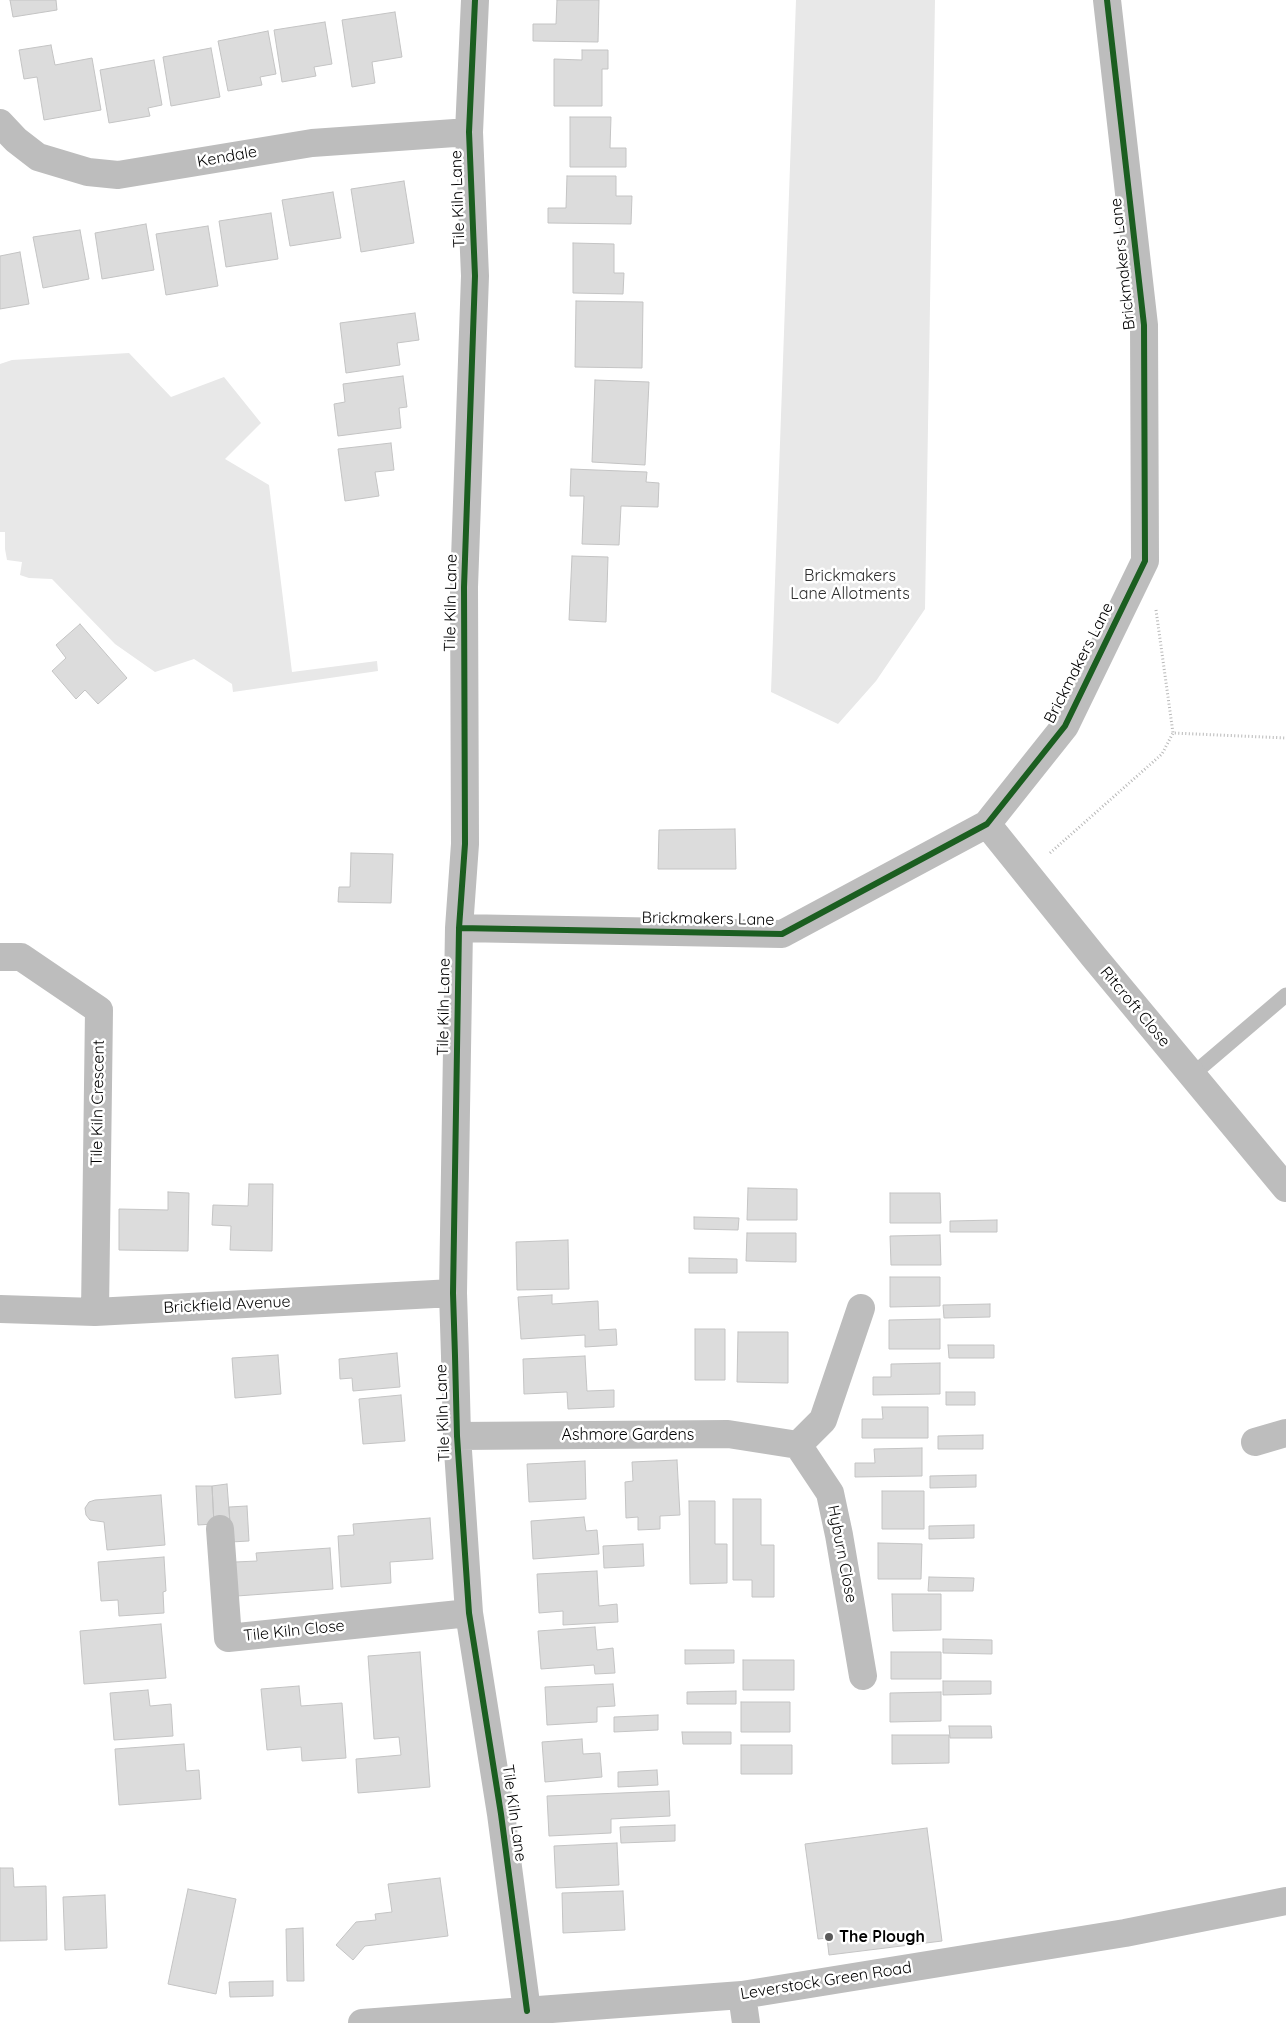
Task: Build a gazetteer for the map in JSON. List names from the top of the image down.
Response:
{
  "streets": {
    "street": [
      "Kendale",
      "Tile Kiln Lane",
      "Brickmakers Lane",
      "Ritcroft Close",
      "Tile Kiln Crescent",
      "Brickfield Avenue",
      "Ashmore Gardens",
      "Hyburn Close",
      "Tile Kiln Close",
      "Leverstock Green Road"
    ]
  },
  "crossings": [
    ["Kendale", "Tile Kiln Lane"],
    ["Tile Kiln Lane", "Brickmakers Lane"],
    ["Tile Kiln Lane", "Brickfield Avenue"],
    ["Tile Kiln Lane", "Ashmore Gardens"],
    ["Tile Kiln Lane", "Tile Kiln Close"],
    ["Tile Kiln Lane", "Leverstock Green Road"],
    ["Brickmakers Lane", "Ritcroft Close"],
    ["Tile Kiln Crescent", "Brickfield Avenue"],
    ["Ashmore Gardens", "Hyburn Close"]
  ],
  "parks": ["Brickmakers Lane Allotments"],
  "places": ["The Plough"]
}
